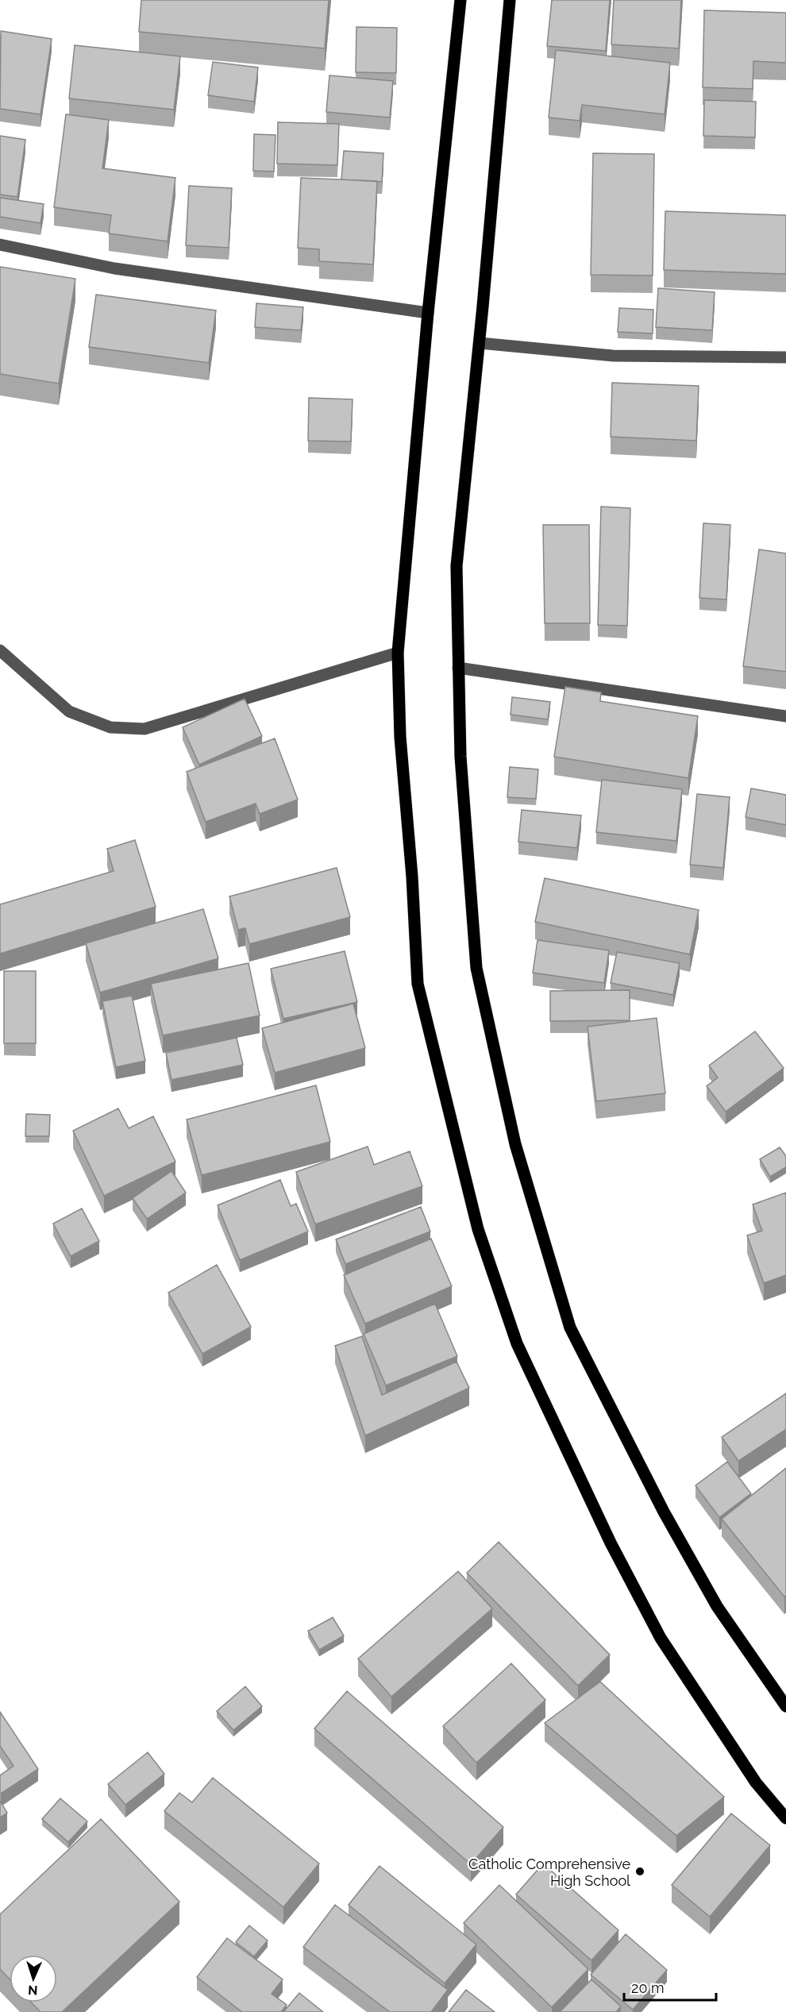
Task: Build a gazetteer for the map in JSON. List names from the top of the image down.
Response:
{
  "places": ["Catholic Comprehensive High School"],
  "scale_bar": "20 m",
  "north": "bottom"
}
